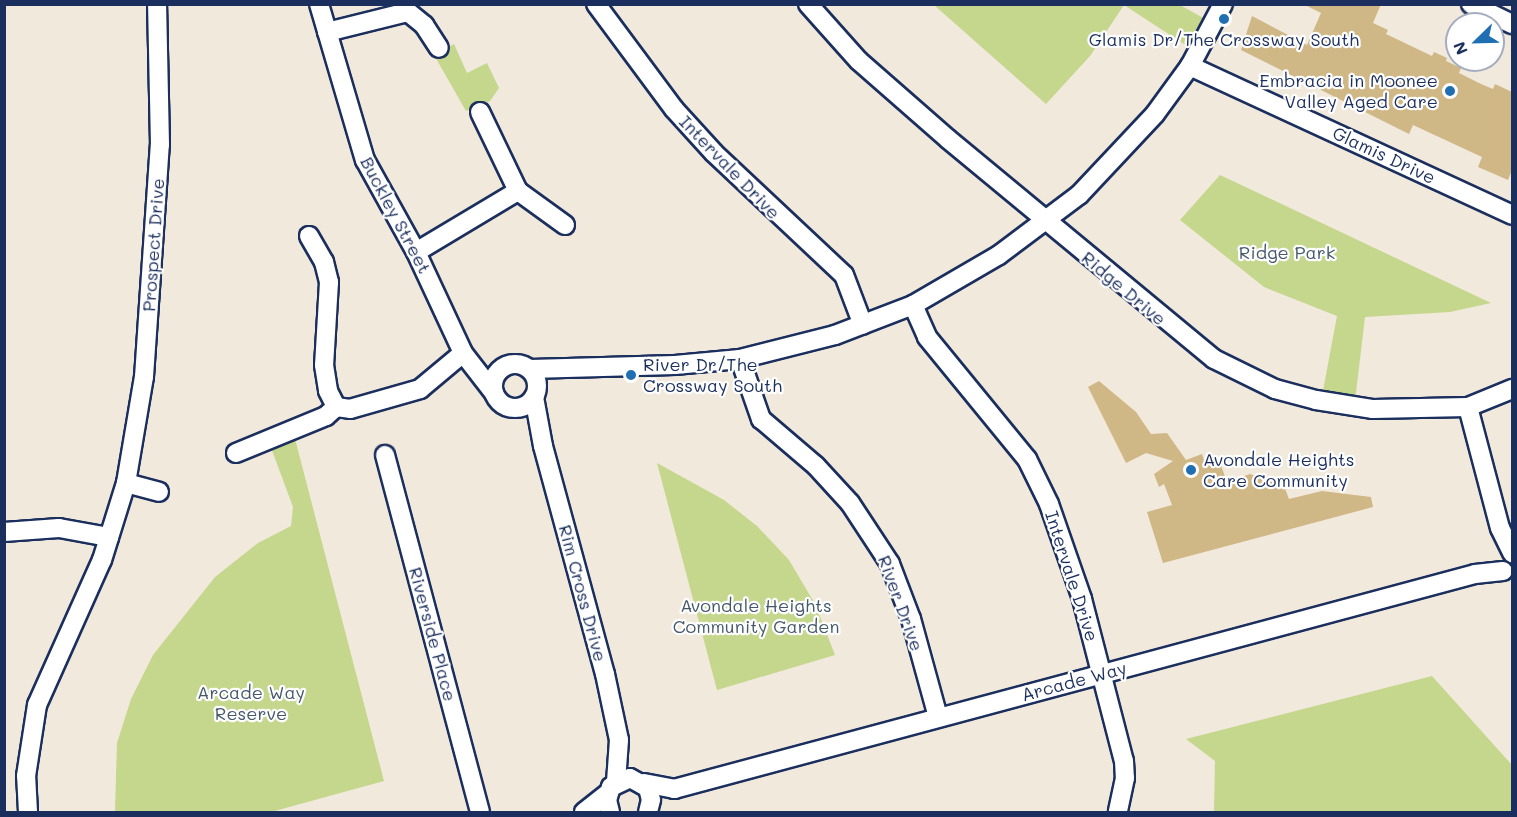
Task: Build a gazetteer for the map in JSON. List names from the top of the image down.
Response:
{
  "streets": {
    "street": [
      "Glamis Drive",
      "Intervale Drive",
      "Buckley Street",
      "Prospect Drive",
      "Ridge Drive",
      "Rim Cross Drive",
      "River Drive",
      "Riverside Place",
      "Arcade Way"
    ]
  },
  "crossings": [
    ["Intervale Drive", "Arcade Way"],
    ["Buckley Street", "Rim Cross Drive"],
    ["Rim Cross Drive", "Arcade Way"],
    ["River Drive", "Arcade Way"]
  ],
  "parks": ["Ridge Park", "Avondale Heights Community Garden", "Arcade Way Reserve"],
  "places": [
    "Glamis Dr/The Crossway South",
    "Embracia in Moonee Valley Aged Care",
    "River Dr/The Crossway South",
    "Avondale Heights Care Community"
  ],
  "north": "bottom left"
}
